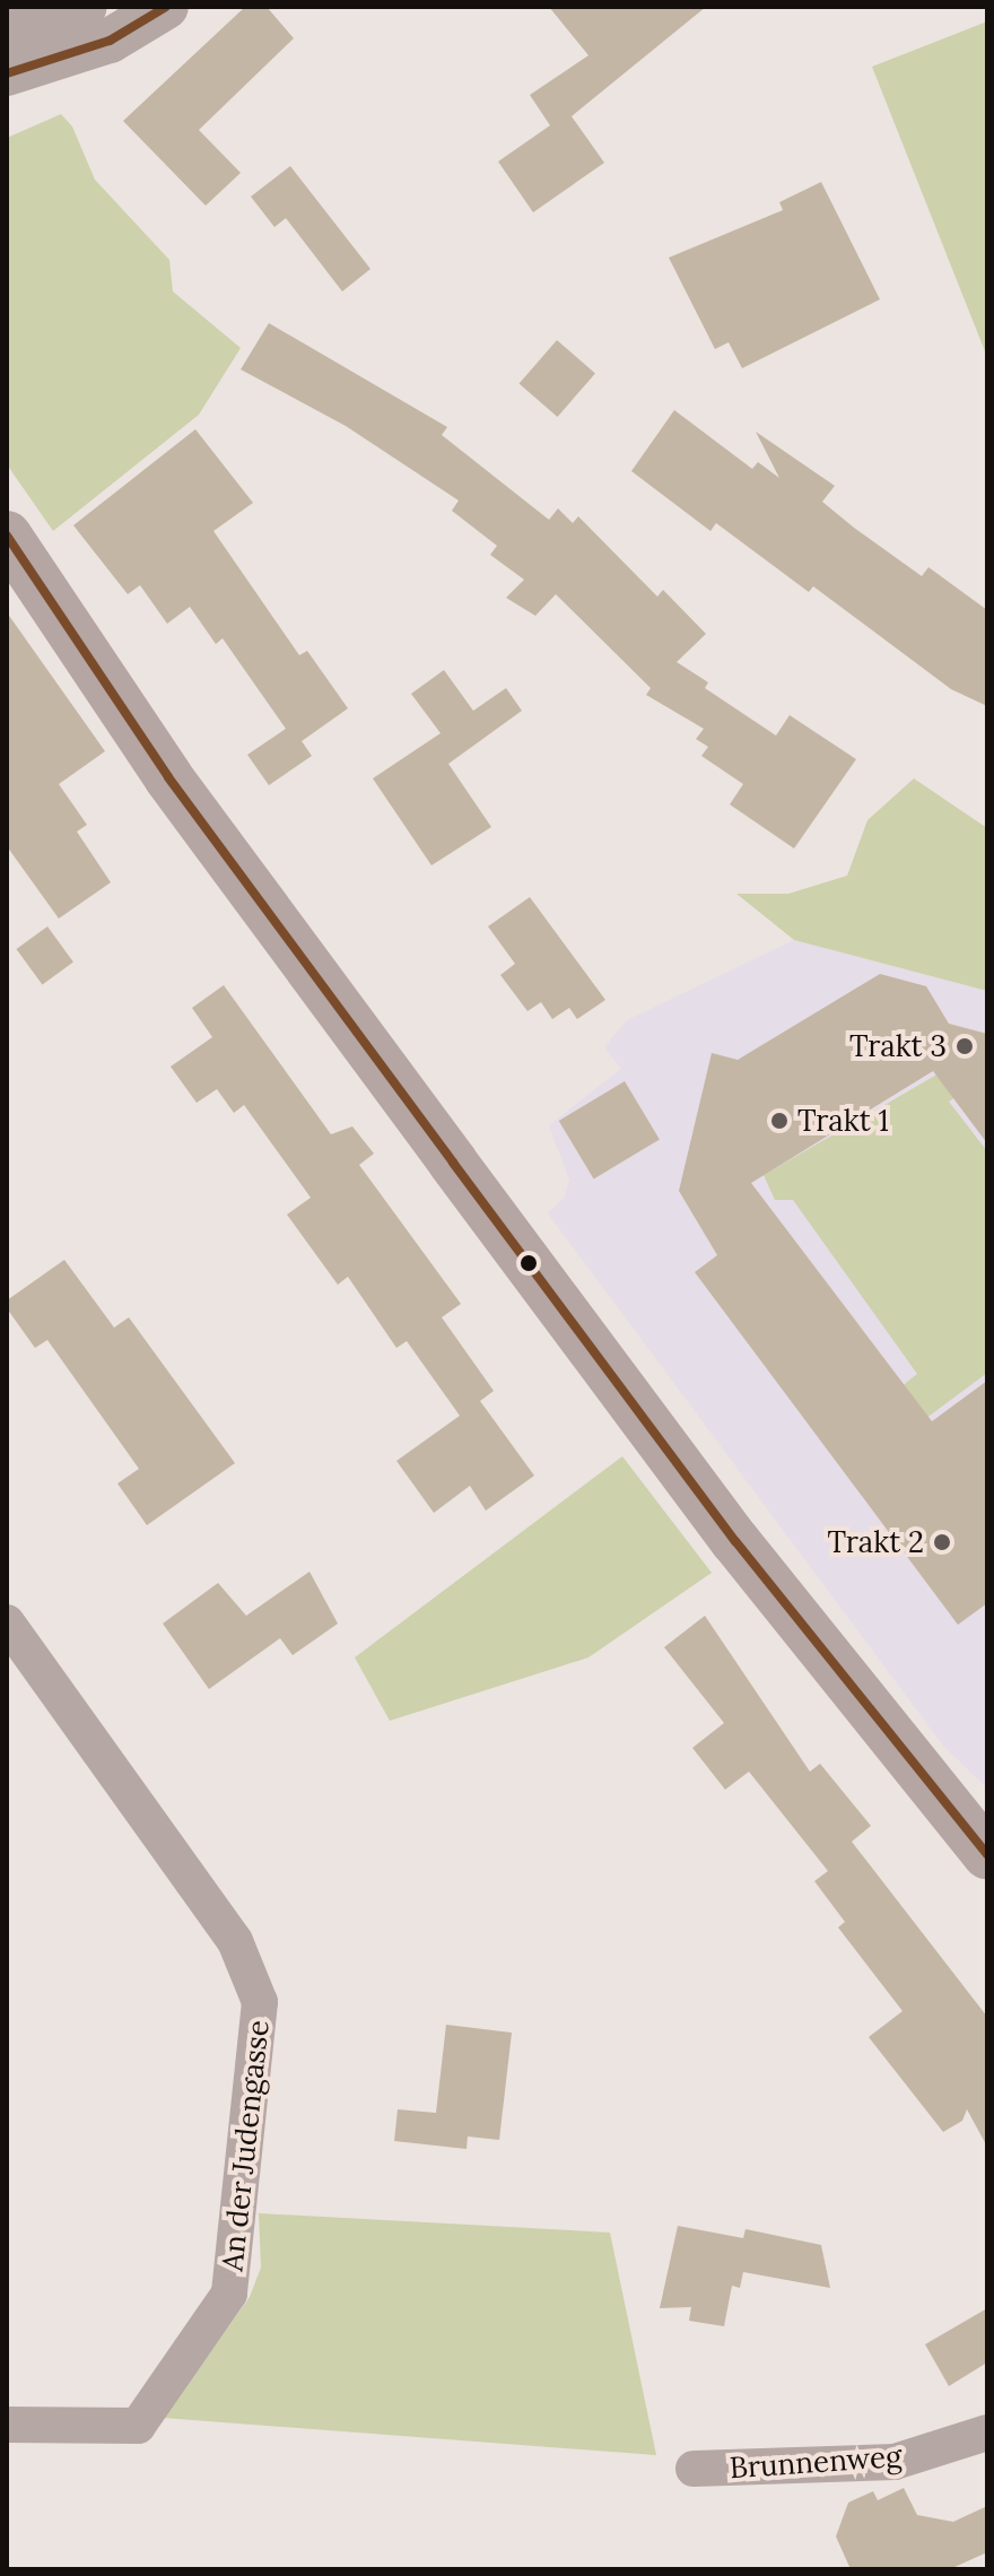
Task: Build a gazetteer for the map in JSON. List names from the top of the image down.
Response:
{
  "streets": {
    "street": ["An der Judengasse", "Brunnenweg"]
  },
  "places": ["Trakt 3", "Trakt 1", "Trakt 2"]
}
